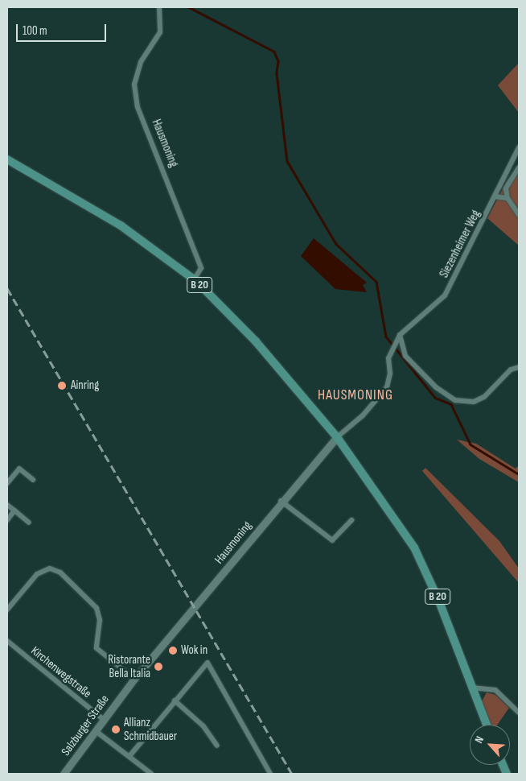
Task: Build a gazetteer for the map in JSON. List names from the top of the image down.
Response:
{
  "streets": {
    "main road": ["B 20"],
    "street": [
      "Hausmoning",
      "Siezenheimer Weg",
      "Kirchenwegstraße",
      "Salzburger Straße"
    ]
  },
  "crossings": [
    ["Hausmoning", "Siezenheimer Weg"],
    ["Hausmoning", "B 20"],
    ["Hausmoning", "Salzburger Straße"],
    ["Siezenheimer Weg", "B 20"],
    ["Kirchenwegstraße", "Salzburger Straße"]
  ],
  "districts": ["HAUSMONING"],
  "places": [
    "Ainring",
    "Wok in",
    "Ristorante Bella Italia",
    "Allianz Schmidbauer"
  ],
  "scale_bar": "100 m",
  "north": "top left"
}
